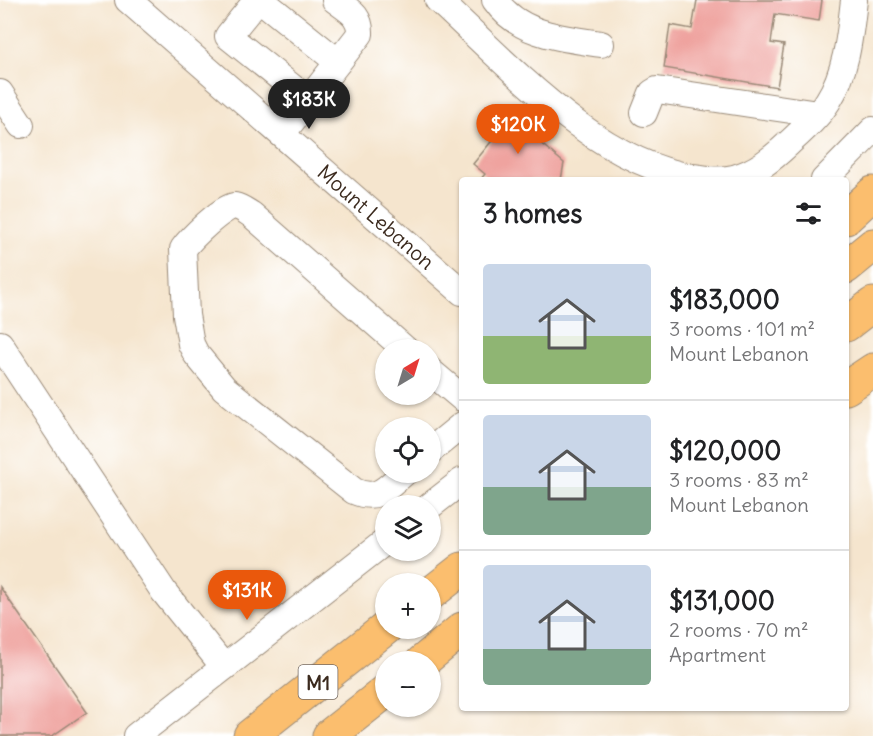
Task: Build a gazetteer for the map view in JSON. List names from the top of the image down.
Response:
{
  "streets": {
    "highway": ["M1"],
    "street": ["Mount Lebanon"]
  },
  "north": "top right",
  "page": {
    "price": ["$183K", "$120K", "$131K"],
    "heading": "3 homes",
    "list": [
      {
        "name": "$183,000",
        "note": "3 rooms · 101 m² · Mount Lebanon"
      },
      {
        "name": "$120,000",
        "note": "3 rooms · 83 m² · Mount Lebanon"
      },
      {
        "name": "$131,000",
        "note": "2 rooms · 70 m² · Apartment"
      }
    ],
    "map_buttons": ["+", "−"]
  }
}
